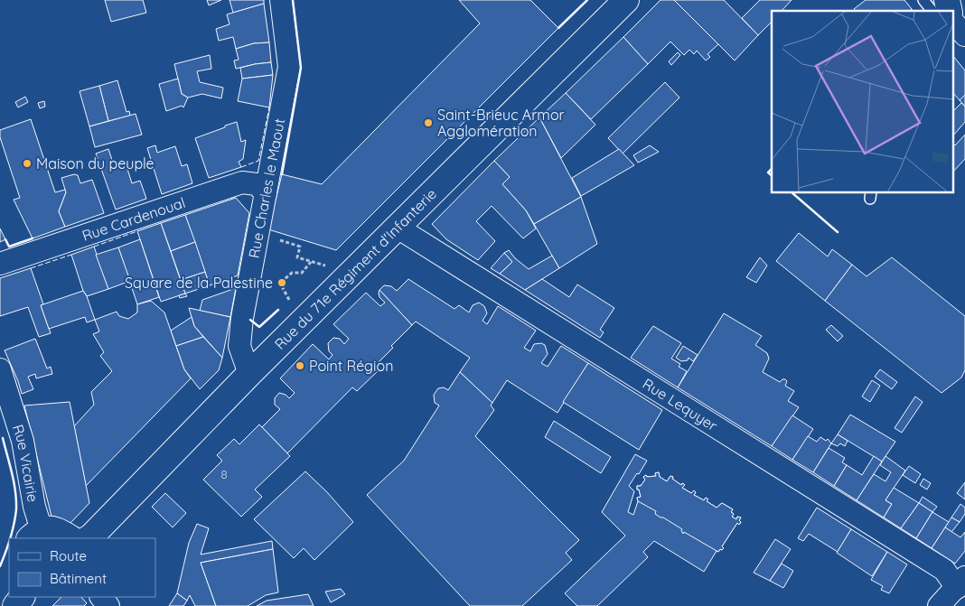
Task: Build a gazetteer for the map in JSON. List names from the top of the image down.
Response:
{
  "streets": {
    "main road": ["Rue du 71e Régiment d'Infanterie"],
    "street": [
      "Rue Charles le Maout",
      "Rue Cardenoual",
      "Rue Lequyer",
      "Rue Vicairie"
    ]
  },
  "crossings": [
    ["Rue Charles le Maout", "Rue Cardenoual"],
    ["Rue Charles le Maout", "Rue du 71e Régiment d'Infanterie"],
    ["Rue du 71e Régiment d'Infanterie", "Rue Lequyer"]
  ],
  "places": [
    "Saint-Brieuc Armor Agglomération",
    "Maison du peuple",
    "Square de la Palestine",
    "Point Région"
  ],
  "house_numbers": ["8"],
  "legend": ["Route", "Bâtiment"]
}
